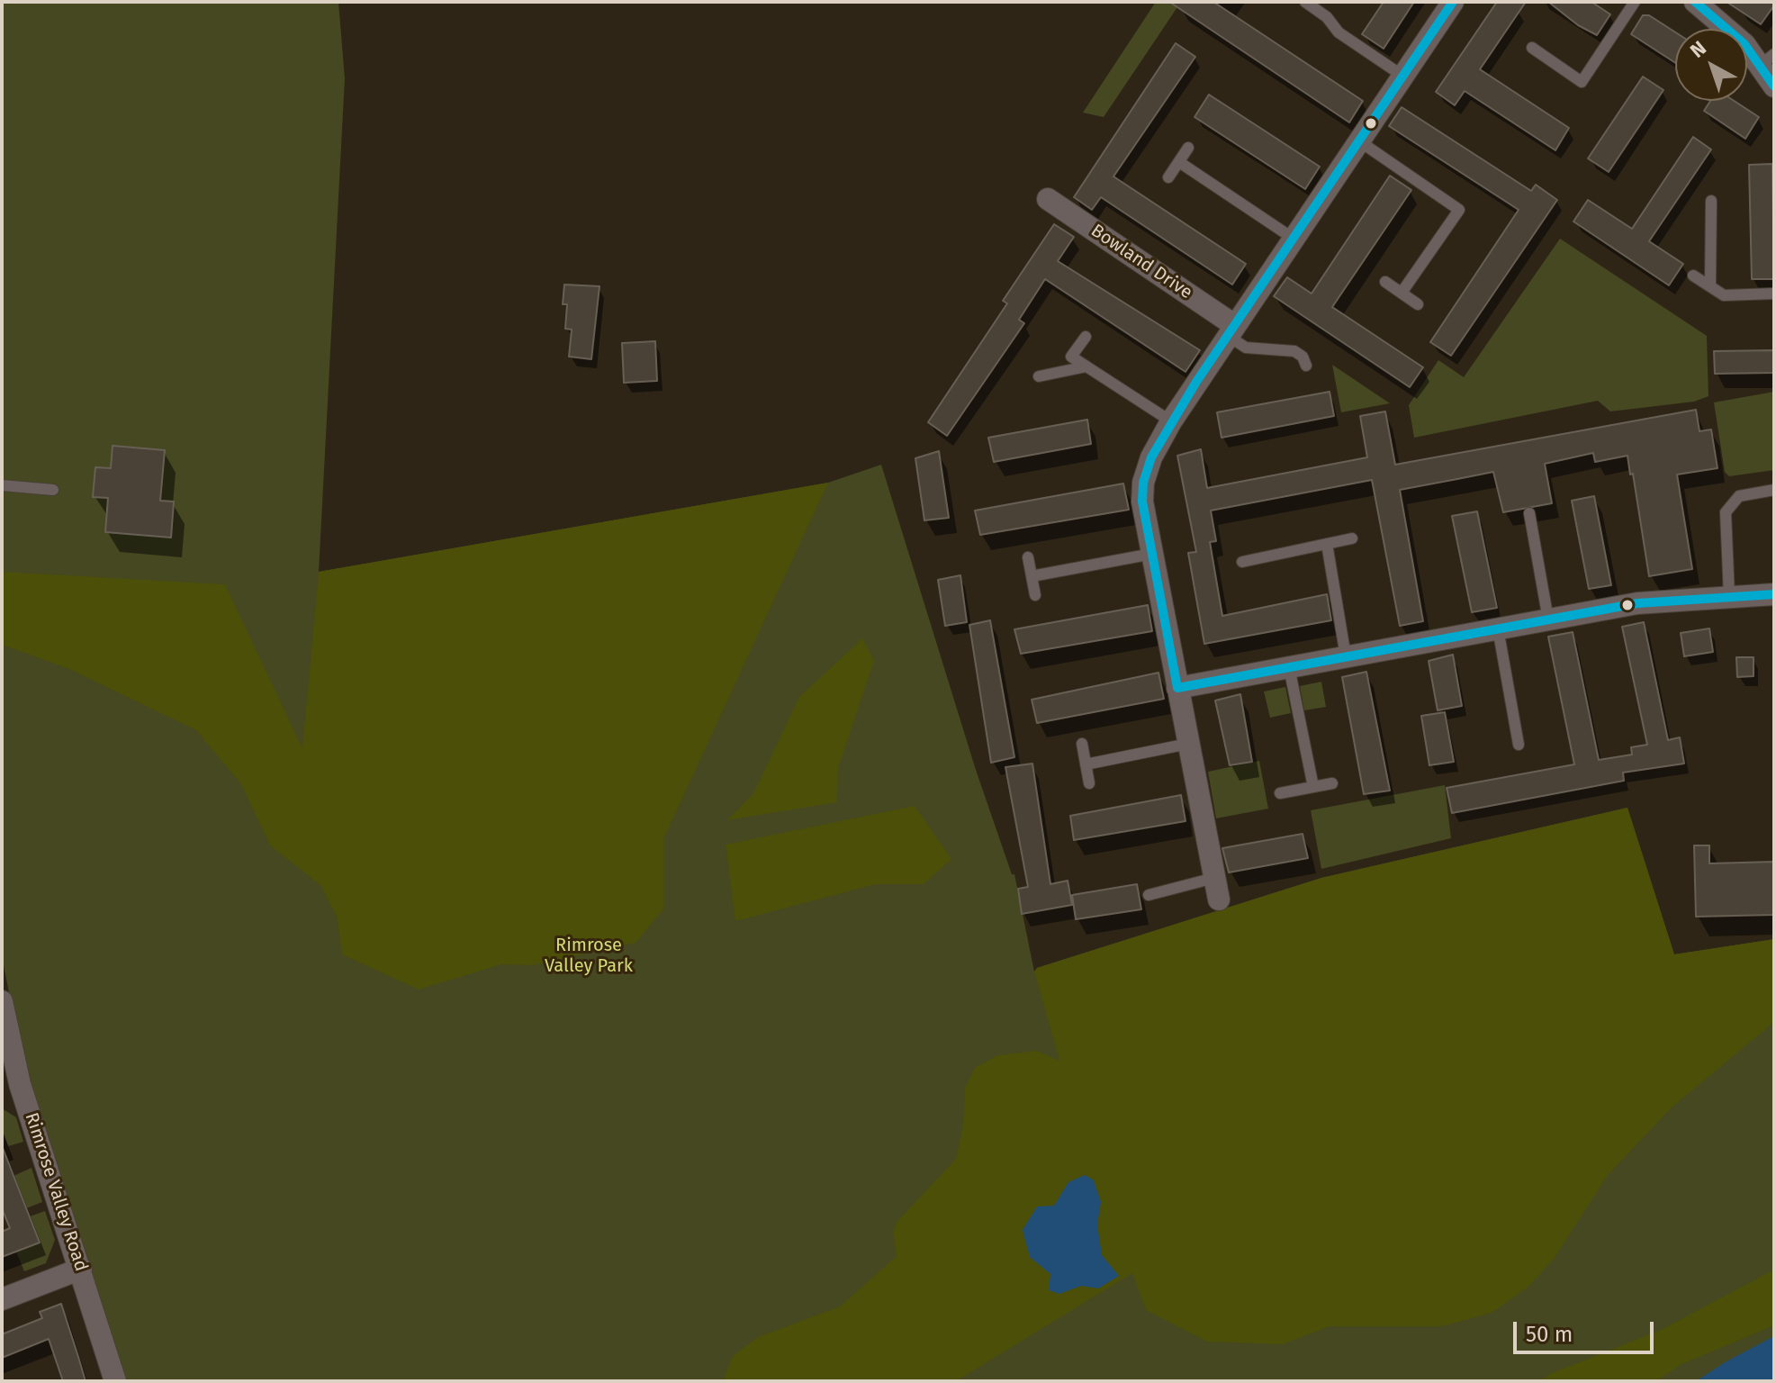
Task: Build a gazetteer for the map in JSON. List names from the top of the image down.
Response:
{
  "streets": {
    "street": ["Bowland Drive", "Rimrose Valley Road"]
  },
  "parks": ["Rimrose Valley Park"],
  "scale_bar": "50 m",
  "north": "top left"
}
